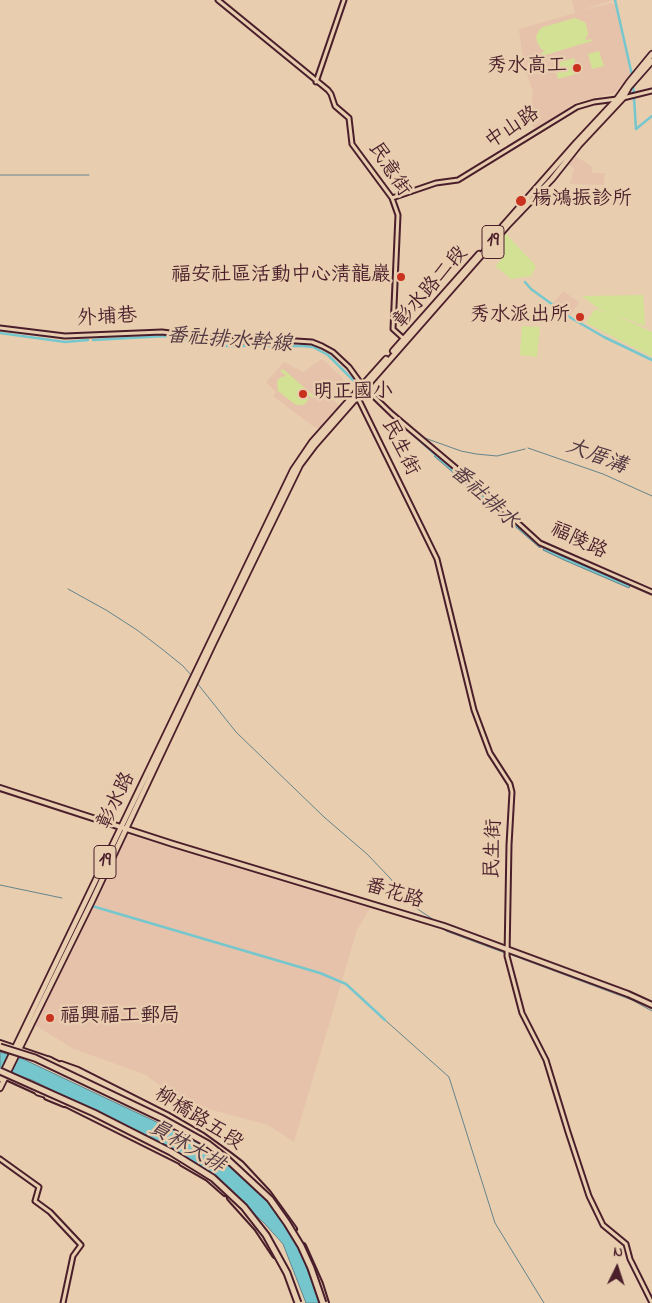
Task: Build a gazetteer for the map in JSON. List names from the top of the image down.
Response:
{
  "streets": {
    "main road": [
      "19",
      "彰水路二段",
      "彰水路",
      "番花路",
      "柳橋路五段"
    ],
    "street": [
      "中山路",
      "民意街",
      "外埔巷",
      "民生街",
      "福陵路"
    ]
  },
  "crossings": [
    ["中山路", "民意街"],
    ["中山路", "19"],
    ["中山路", "彰水路二段"],
    ["民意街", "彰水路二段"],
    ["19", "彰水路二段"],
    ["19", "彰水路"],
    ["19", "柳橋路五段"],
    ["彰水路二段", "外埔巷"],
    ["彰水路二段", "民生街"],
    ["彰水路二段", "福陵路"],
    ["彰水路二段", "彰水路"],
    ["外埔巷", "福陵路"],
    ["民生街", "番花路"],
    ["彰水路", "番花路"],
    ["彰水路", "柳橋路五段"]
  ],
  "water": [
    "番社排水幹線",
    "大厝溝",
    "番社排水",
    "員林大排"
  ],
  "places": [
    "秀水高工",
    "楊鴻振診所",
    "福安社區活動中心清龍巖",
    "秀水派出所",
    "明正國小",
    "福興福工郵局"
  ],
  "north": "top"
}
